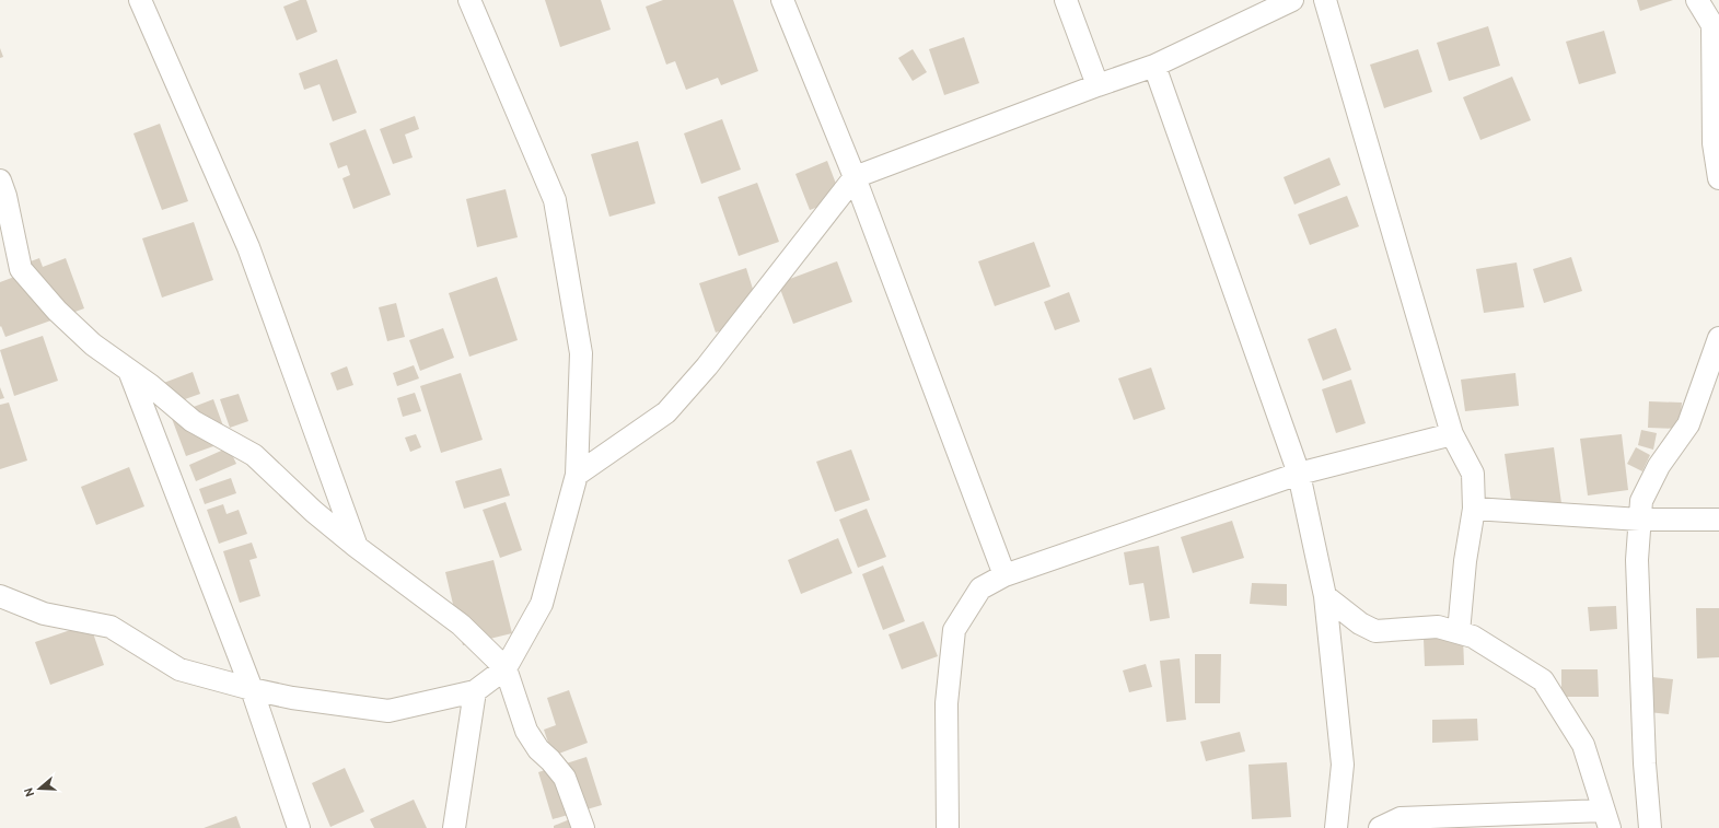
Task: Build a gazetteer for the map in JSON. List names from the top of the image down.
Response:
{
  "north": "left"
}
